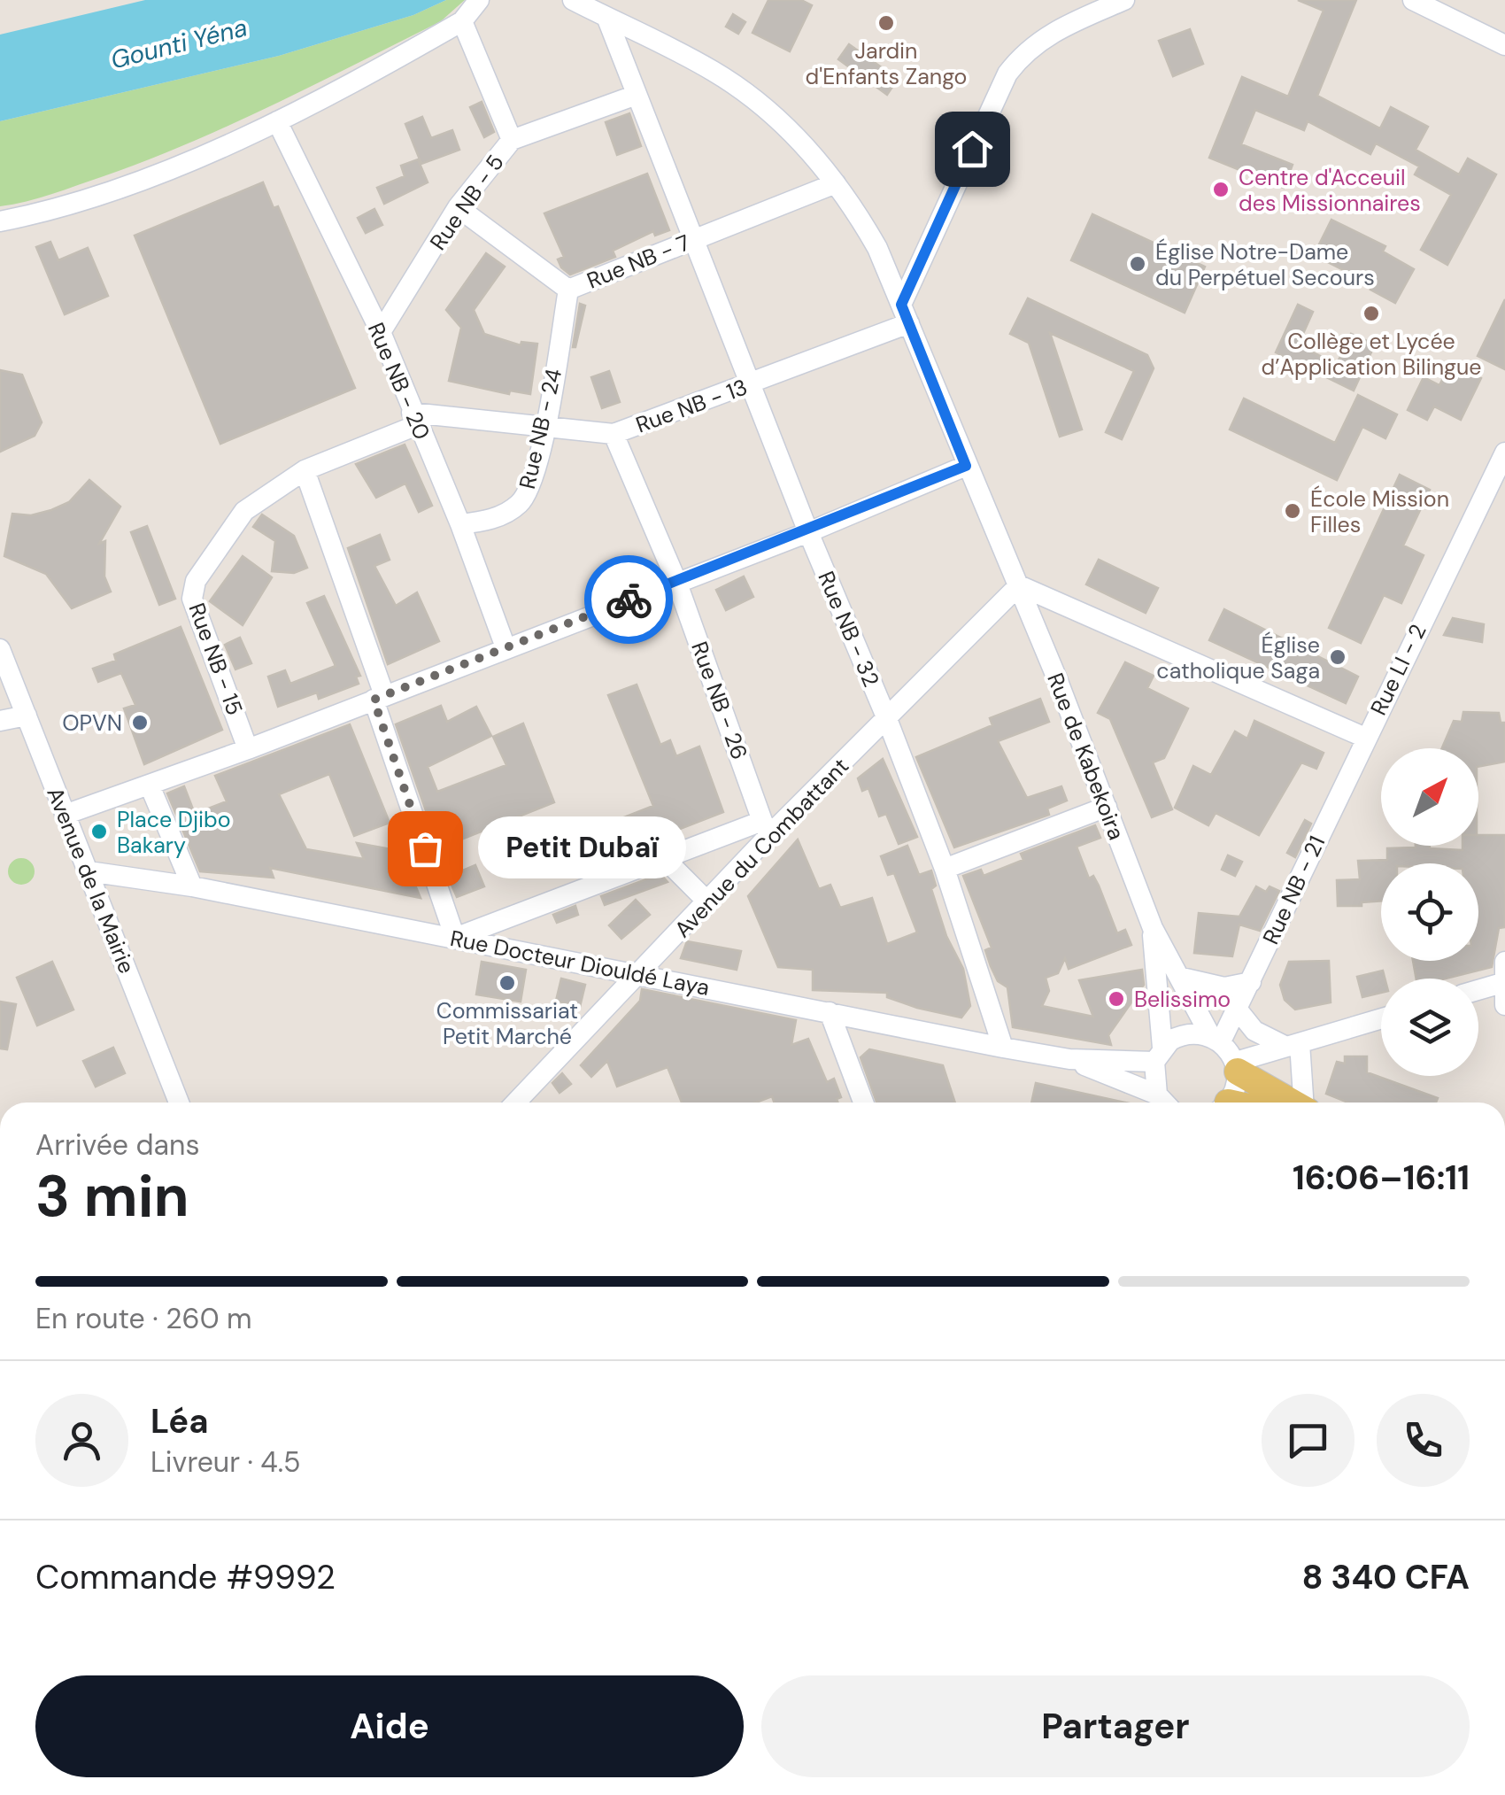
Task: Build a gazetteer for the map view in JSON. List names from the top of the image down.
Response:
{
  "streets": {
    "street": [
      "Rue NB - 5",
      "Rue NB - 7",
      "Rue NB - 20",
      "Rue NB - 13",
      "Rue NB - 24",
      "Rue NB - 32",
      "Rue NB - 15",
      "Rue LI - 2",
      "Rue NB - 26",
      "Rue de Kabekoira",
      "Avenue du Combattant",
      "Avenue de la Mairie",
      "Rue NB - 21",
      "Rue Docteur Diouldé Laya"
    ]
  },
  "crossings": [
    ["Rue NB - 5", "Rue NB - 7"],
    ["Rue NB - 5", "Rue NB - 20"],
    ["Rue NB - 5", "Rue NB - 32"],
    ["Rue NB - 7", "Rue NB - 24"],
    ["Rue NB - 7", "Rue NB - 32"],
    ["Rue NB - 7", "Rue de Kabekoira"],
    ["Rue NB - 20", "Rue NB - 13"],
    ["Rue NB - 20", "Rue NB - 24"],
    ["Rue NB - 20", "Rue NB - 15"],
    ["Rue NB - 13", "Rue NB - 24"],
    ["Rue NB - 13", "Rue NB - 32"],
    ["Rue NB - 13", "Rue NB - 15"],
    ["Rue NB - 13", "Rue NB - 26"],
    ["Rue NB - 13", "Rue de Kabekoira"],
    ["Rue NB - 32", "Rue de Kabekoira"],
    ["Rue NB - 32", "Avenue du Combattant"],
    ["Rue NB - 32", "Rue Docteur Diouldé Laya"],
    ["Rue LI - 2", "Rue de Kabekoira"],
    ["Rue LI - 2", "Avenue du Combattant"],
    ["Rue LI - 2", "Rue NB - 21"],
    ["Rue NB - 26", "Avenue du Combattant"],
    ["Rue de Kabekoira", "Avenue du Combattant"],
    ["Rue de Kabekoira", "Rue NB - 21"],
    ["Rue de Kabekoira", "Rue Docteur Diouldé Laya"],
    ["Avenue du Combattant", "Rue Docteur Diouldé Laya"],
    ["Avenue de la Mairie", "Rue Docteur Diouldé Laya"],
    ["Rue NB - 21", "Rue Docteur Diouldé Laya"]
  ],
  "water": ["Gounti Yéna"],
  "places": [
    "Jardin d'Enfants Zango",
    "Centre d'Acceuil des Missionnaires",
    "Église Notre-Dame du Perpétuel Secours",
    "Collège et Lycée d’Application Bilingue",
    "École Mission Filles",
    "Église catholique Saga",
    "OPVN",
    "Place Djibo Bakary",
    "Petit Dubaï",
    "Commissariat Petit Marché",
    "Belissimo"
  ],
  "north": "top right",
  "page": {
    "bubble": "Petit Dubaï",
    "heading": ["3 min", "Arrivée dans", "16:06–16:11"],
    "panel": [
      "Léa",
      "Livreur · 4.5",
      "Commande #9992",
      "8 340 CFA"
    ],
    "bar": "En route · 260 m",
    "buttons": ["Aide", "Partager"]
  }
}
